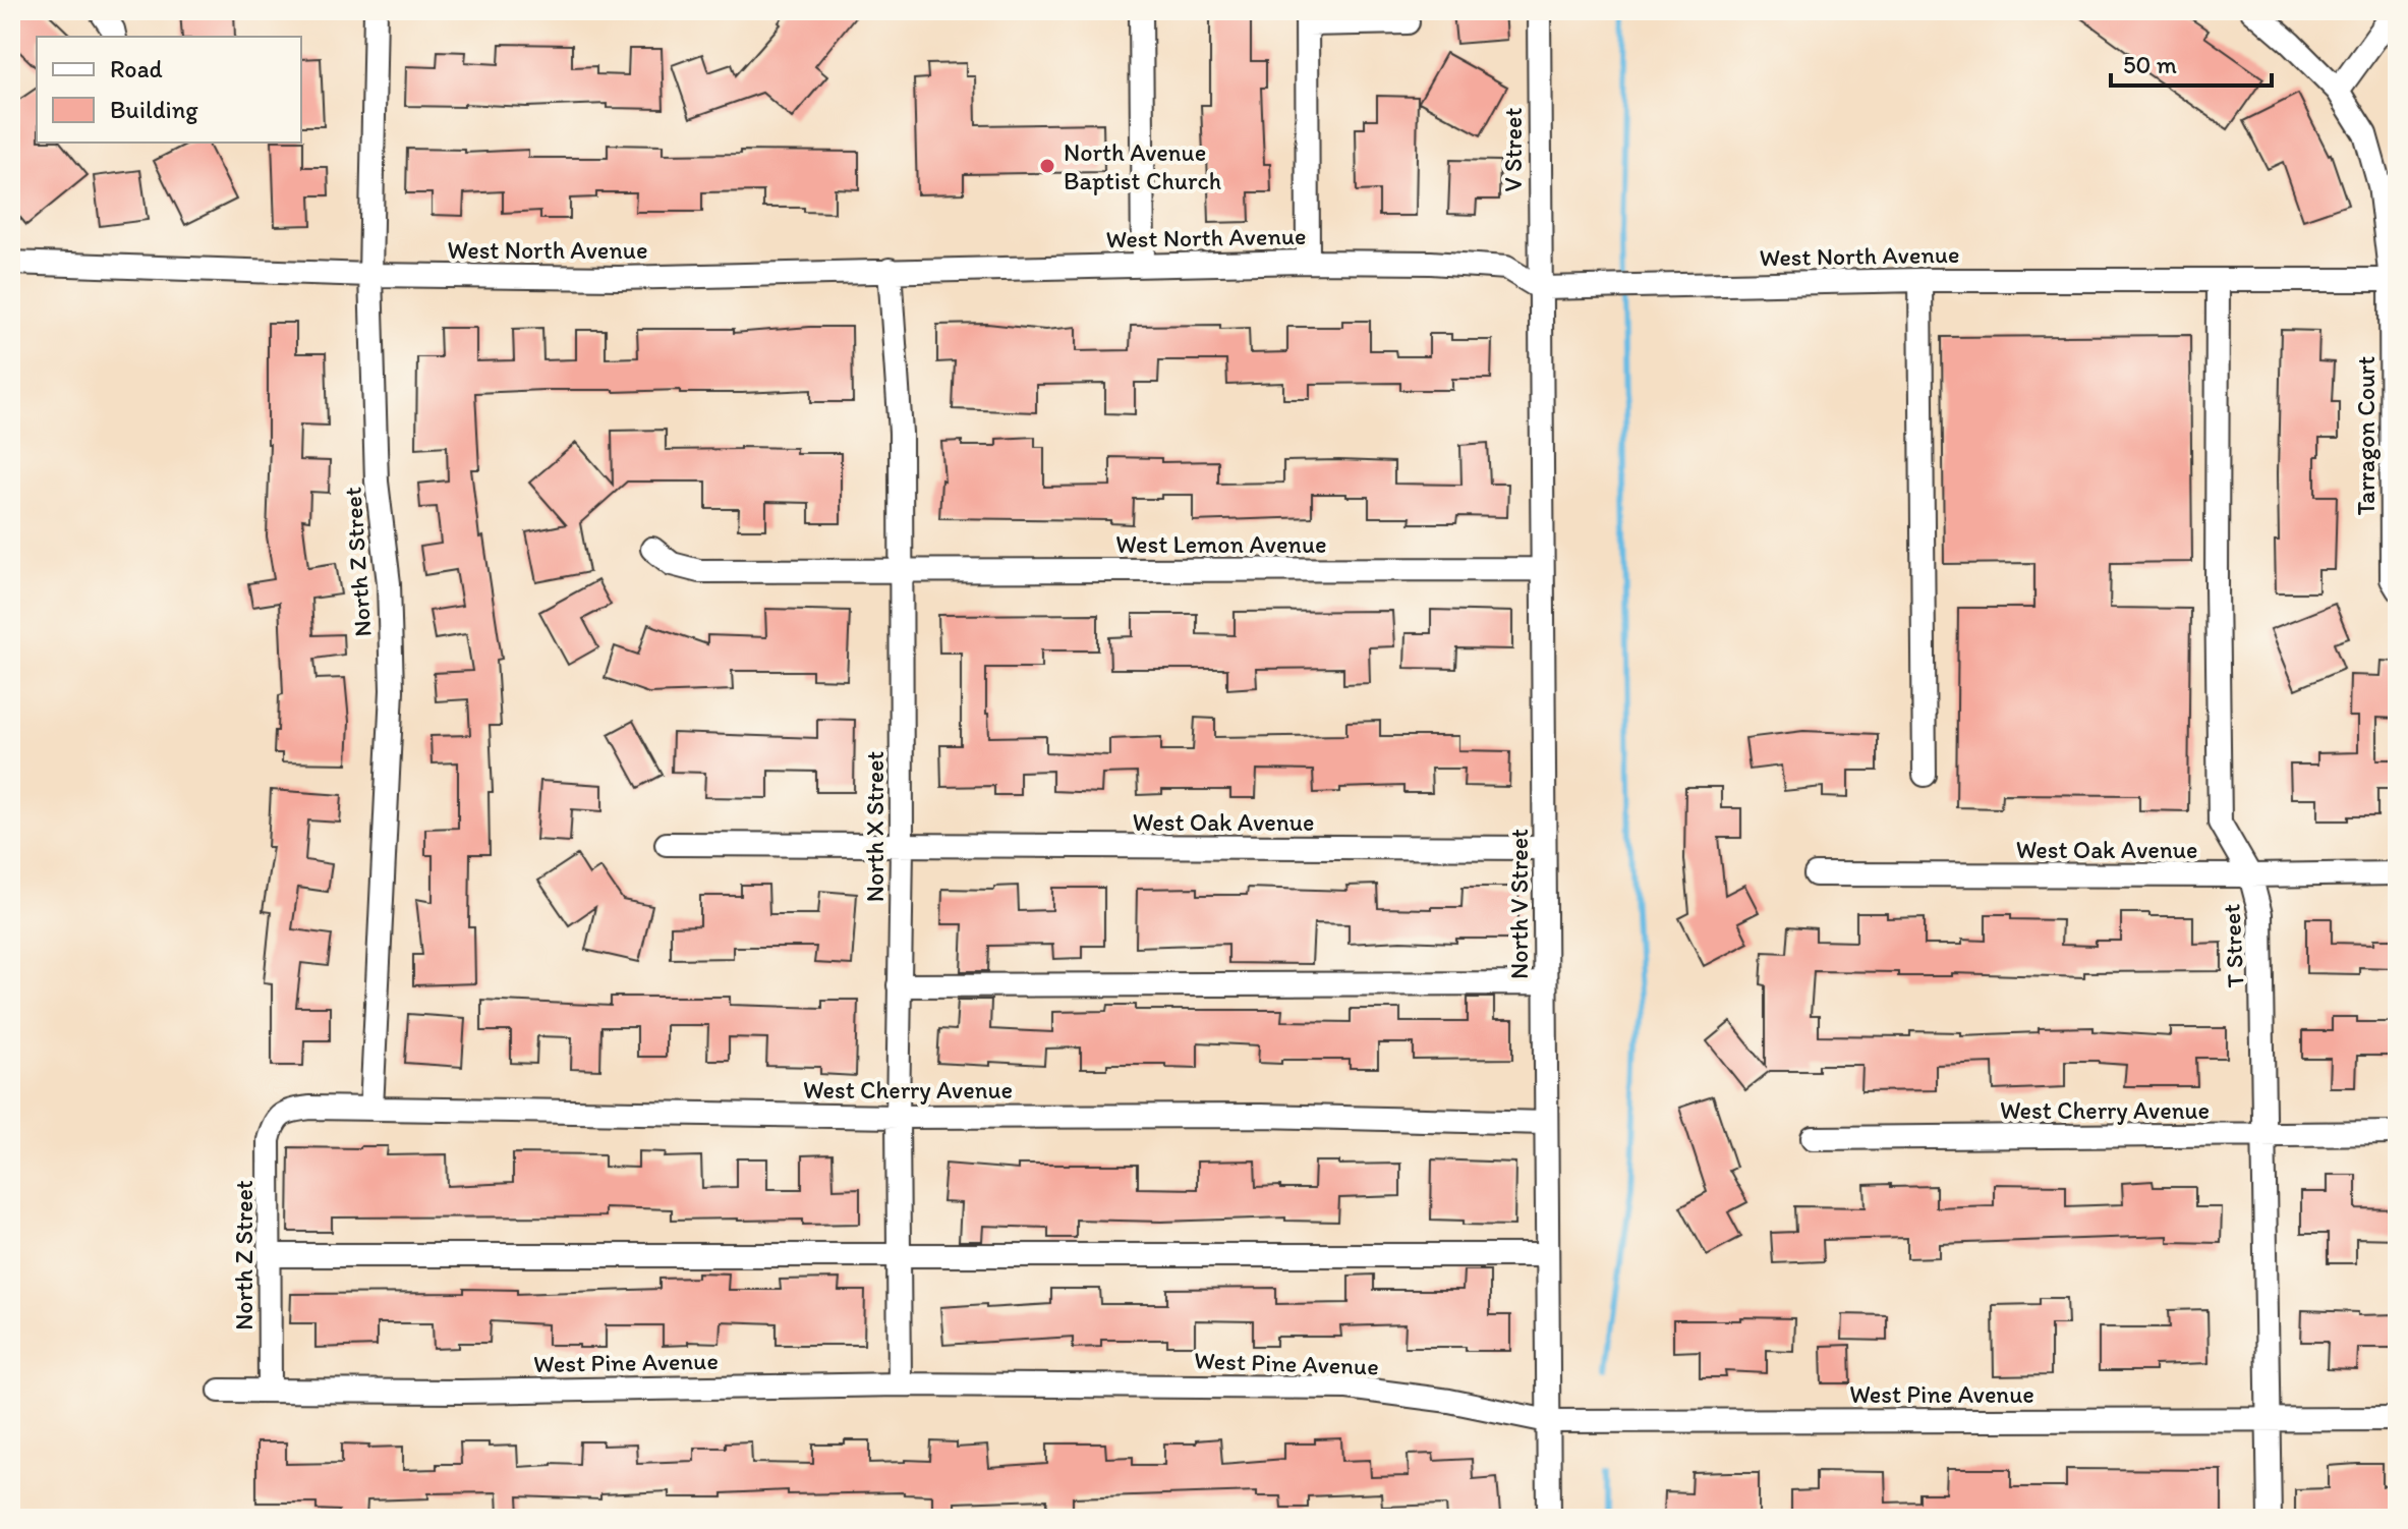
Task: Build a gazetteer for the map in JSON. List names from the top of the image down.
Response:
{
  "streets": {
    "street": [
      "V Street",
      "West North Avenue",
      "Tarragon Court",
      "West Lemon Avenue",
      "North Z Street",
      "West Oak Avenue",
      "North X Street",
      "North V Street",
      "T Street",
      "West Cherry Avenue",
      "West Pine Avenue"
    ]
  },
  "crossings": [
    ["V Street", "West North Avenue"],
    ["V Street", "North V Street"],
    ["West North Avenue", "Tarragon Court"],
    ["West North Avenue", "North Z Street"],
    ["West North Avenue", "North X Street"],
    ["West North Avenue", "North V Street"],
    ["West North Avenue", "T Street"],
    ["West Lemon Avenue", "North X Street"],
    ["West Lemon Avenue", "North V Street"],
    ["North Z Street", "West Cherry Avenue"],
    ["North Z Street", "West Pine Avenue"],
    ["West Oak Avenue", "North X Street"],
    ["West Oak Avenue", "North V Street"],
    ["West Oak Avenue", "T Street"],
    ["North X Street", "West Cherry Avenue"],
    ["North X Street", "West Pine Avenue"],
    ["North V Street", "West Cherry Avenue"],
    ["North V Street", "West Pine Avenue"],
    ["T Street", "West Cherry Avenue"],
    ["T Street", "West Pine Avenue"]
  ],
  "places": ["North Avenue Baptist Church"],
  "legend": ["Road", "Building"],
  "scale_bar": "50 m"
}
